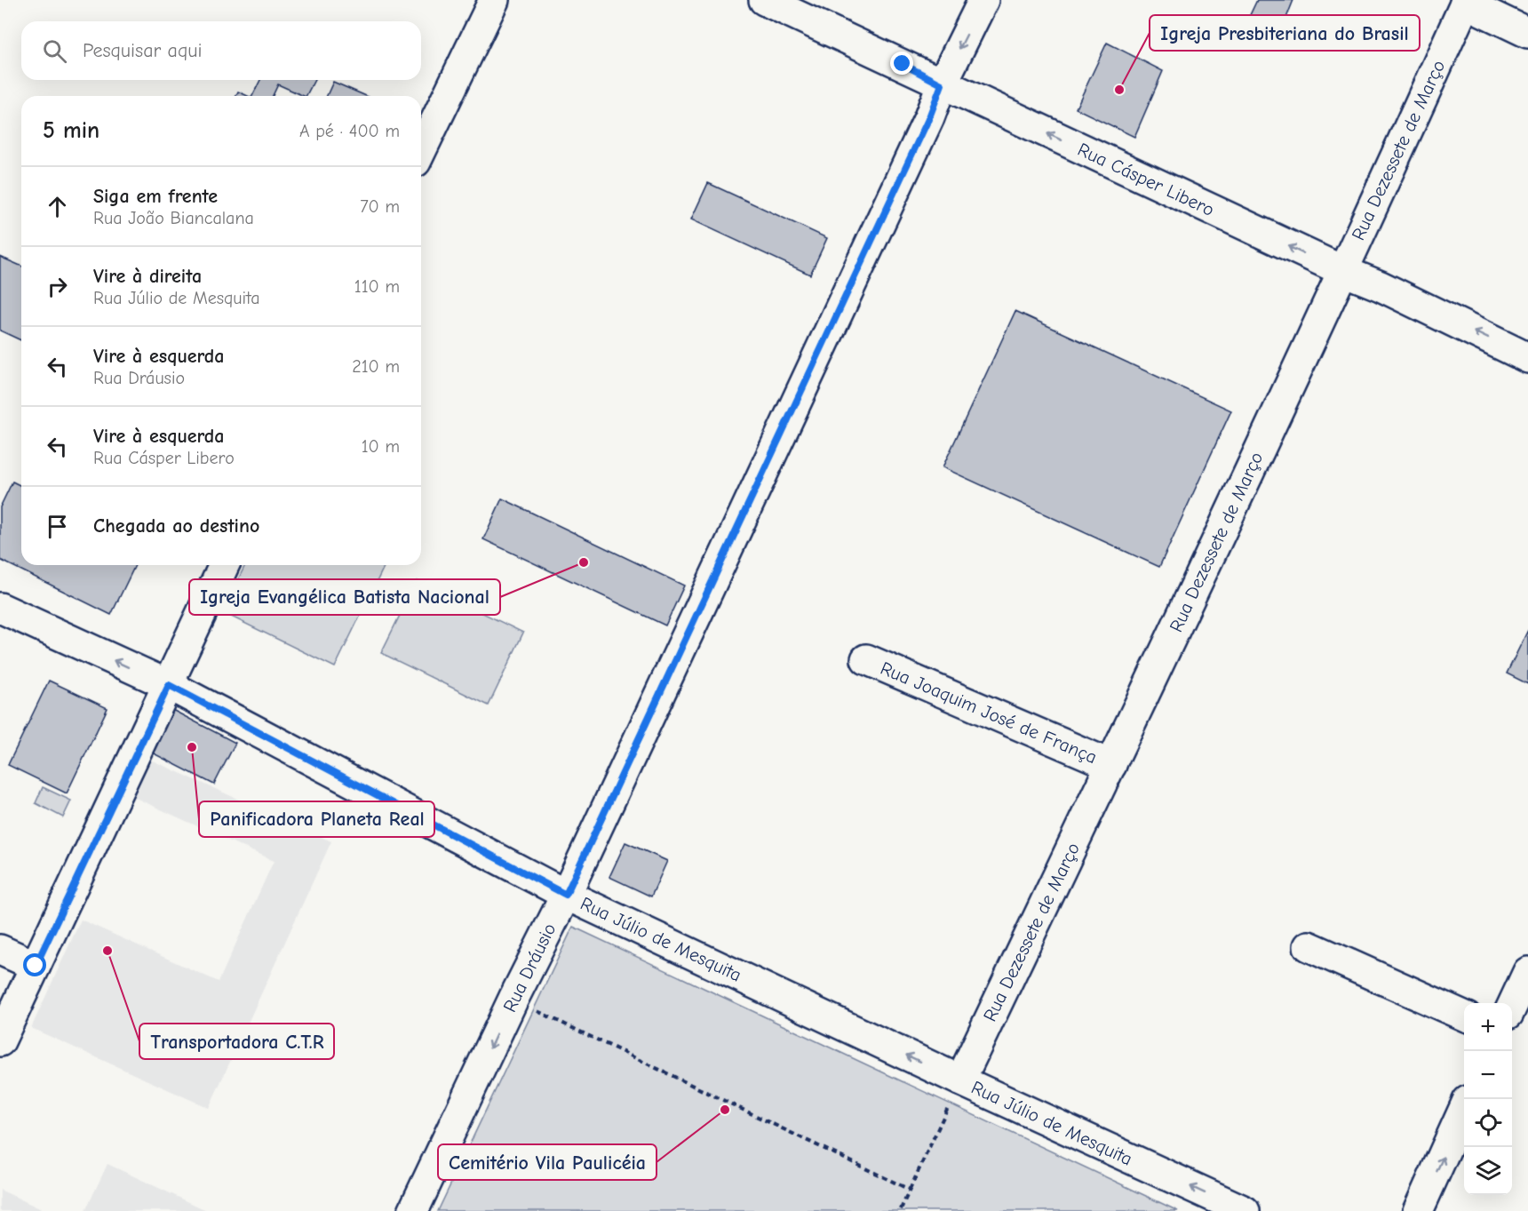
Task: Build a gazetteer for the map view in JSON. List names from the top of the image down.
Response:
{
  "streets": {
    "street": [
      "Rua Dezessete de Março",
      "Rua Cásper Libero",
      "Rua Joaquim José de França",
      "Rua Júlio de Mesquita",
      "Rua Dráusio"
    ]
  },
  "crossings": [
    ["Rua Dezessete de Março", "Rua Cásper Libero"],
    ["Rua Dezessete de Março", "Rua Joaquim José de França"],
    ["Rua Dezessete de Março", "Rua Júlio de Mesquita"],
    ["Rua Cásper Libero", "Rua Dráusio"],
    ["Rua Júlio de Mesquita", "Rua Dráusio"]
  ],
  "one_way": ["Rua Cásper Libero", "Rua Júlio de Mesquita"],
  "places": [
    "Igreja Presbiteriana do Brasil",
    "Igreja Evangélica Batista Nacional",
    "Panificadora Planeta Real",
    "Transportadora C.T.R",
    "Cemitério Vila Paulicéia"
  ],
  "page": {
    "search": "Pesquisar aqui",
    "heading": ["5 min", "A pé · 400 m"],
    "list": [
      ["Siga em frente", "Rua João Biancalana", "70 m"],
      ["Vire à direita", "Rua Júlio de Mesquita", "110 m"],
      ["Vire à esquerda", "Rua Dráusio", "210 m"],
      ["Vire à esquerda", "Rua Cásper Libero", "10 m"],
      "Chegada ao destino"
    ],
    "map_buttons": ["+", "−"]
  }
}
